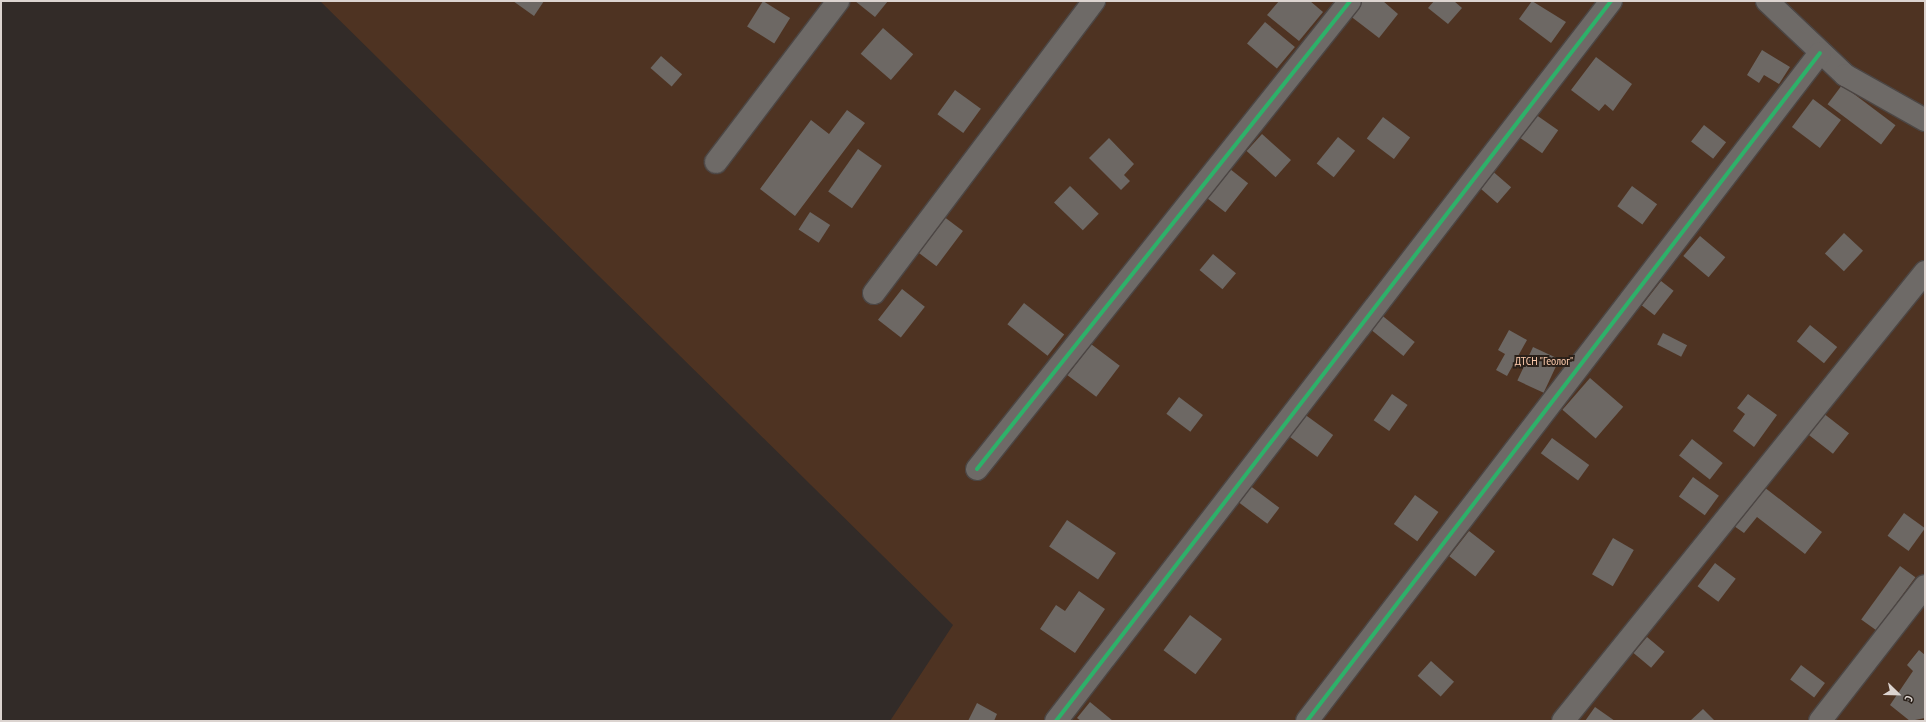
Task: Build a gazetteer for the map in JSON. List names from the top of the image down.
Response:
{
  "parks": ["ДТСН \"Геолог\""],
  "north": "bottom right"
}
